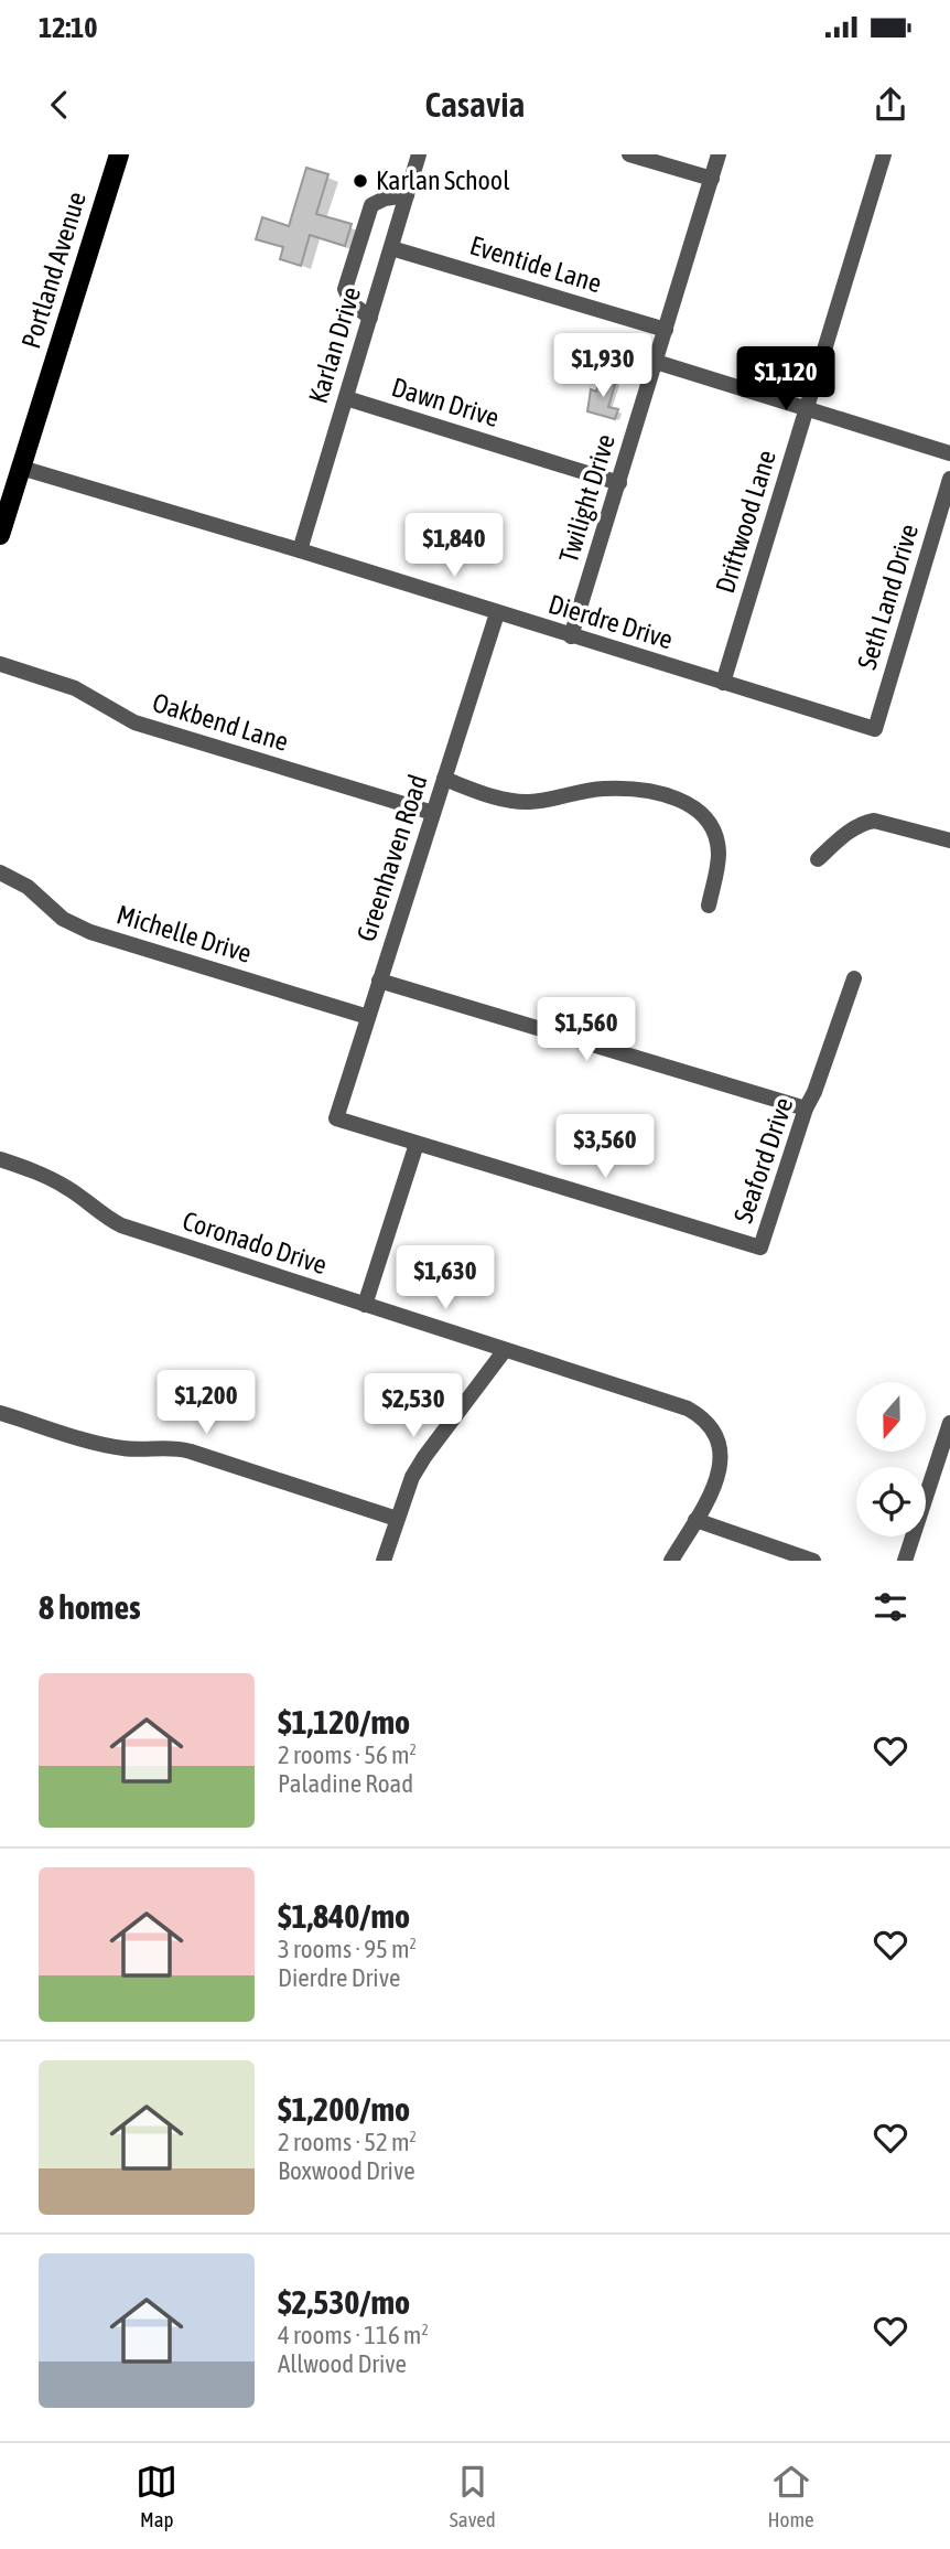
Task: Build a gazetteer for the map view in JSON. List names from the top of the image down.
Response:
{
  "streets": {
    "main road": ["Portland Avenue"],
    "street": [
      "Eventide Lane",
      "Karlan Drive",
      "Dawn Drive",
      "Twilight Drive",
      "Driftwood Lane",
      "Seth Land Drive",
      "Dierdre Drive",
      "Oakbend Lane",
      "Greenhaven Road",
      "Michelle Drive",
      "Seaford Drive",
      "Coronado Drive"
    ]
  },
  "crossings": [
    ["Eventide Lane", "Karlan Drive"],
    ["Eventide Lane", "Twilight Drive"],
    ["Portland Avenue", "Dierdre Drive"],
    ["Karlan Drive", "Dawn Drive"],
    ["Karlan Drive", "Dierdre Drive"],
    ["Dawn Drive", "Twilight Drive"],
    ["Twilight Drive", "Dierdre Drive"],
    ["Driftwood Lane", "Dierdre Drive"],
    ["Seth Land Drive", "Dierdre Drive"],
    ["Dierdre Drive", "Greenhaven Road"],
    ["Oakbend Lane", "Greenhaven Road"],
    ["Greenhaven Road", "Michelle Drive"],
    ["Greenhaven Road", "Seaford Drive"]
  ],
  "places": ["Karlan School"],
  "north": "bottom",
  "page": {
    "status": "12:10",
    "header": "Casavia",
    "price": [
      "$1,930",
      "$1,120",
      "$1,840",
      "$1,560",
      "$3,560",
      "$1,630",
      "$1,200",
      "$2,530"
    ],
    "heading": "8 homes",
    "list": [
      {
        "name": "$1,120/mo",
        "note": "2 rooms · 56 m² · Paladine Road"
      },
      {
        "name": "$1,840/mo",
        "note": "3 rooms · 95 m² · Dierdre Drive"
      },
      {
        "name": "$1,200/mo",
        "note": "2 rooms · 52 m² · Boxwood Drive"
      },
      {
        "name": "$2,530/mo",
        "note": "4 rooms · 116 m² · Allwood Drive"
      }
    ],
    "tabs": ["Map", "Saved", "Home"]
  }
}
